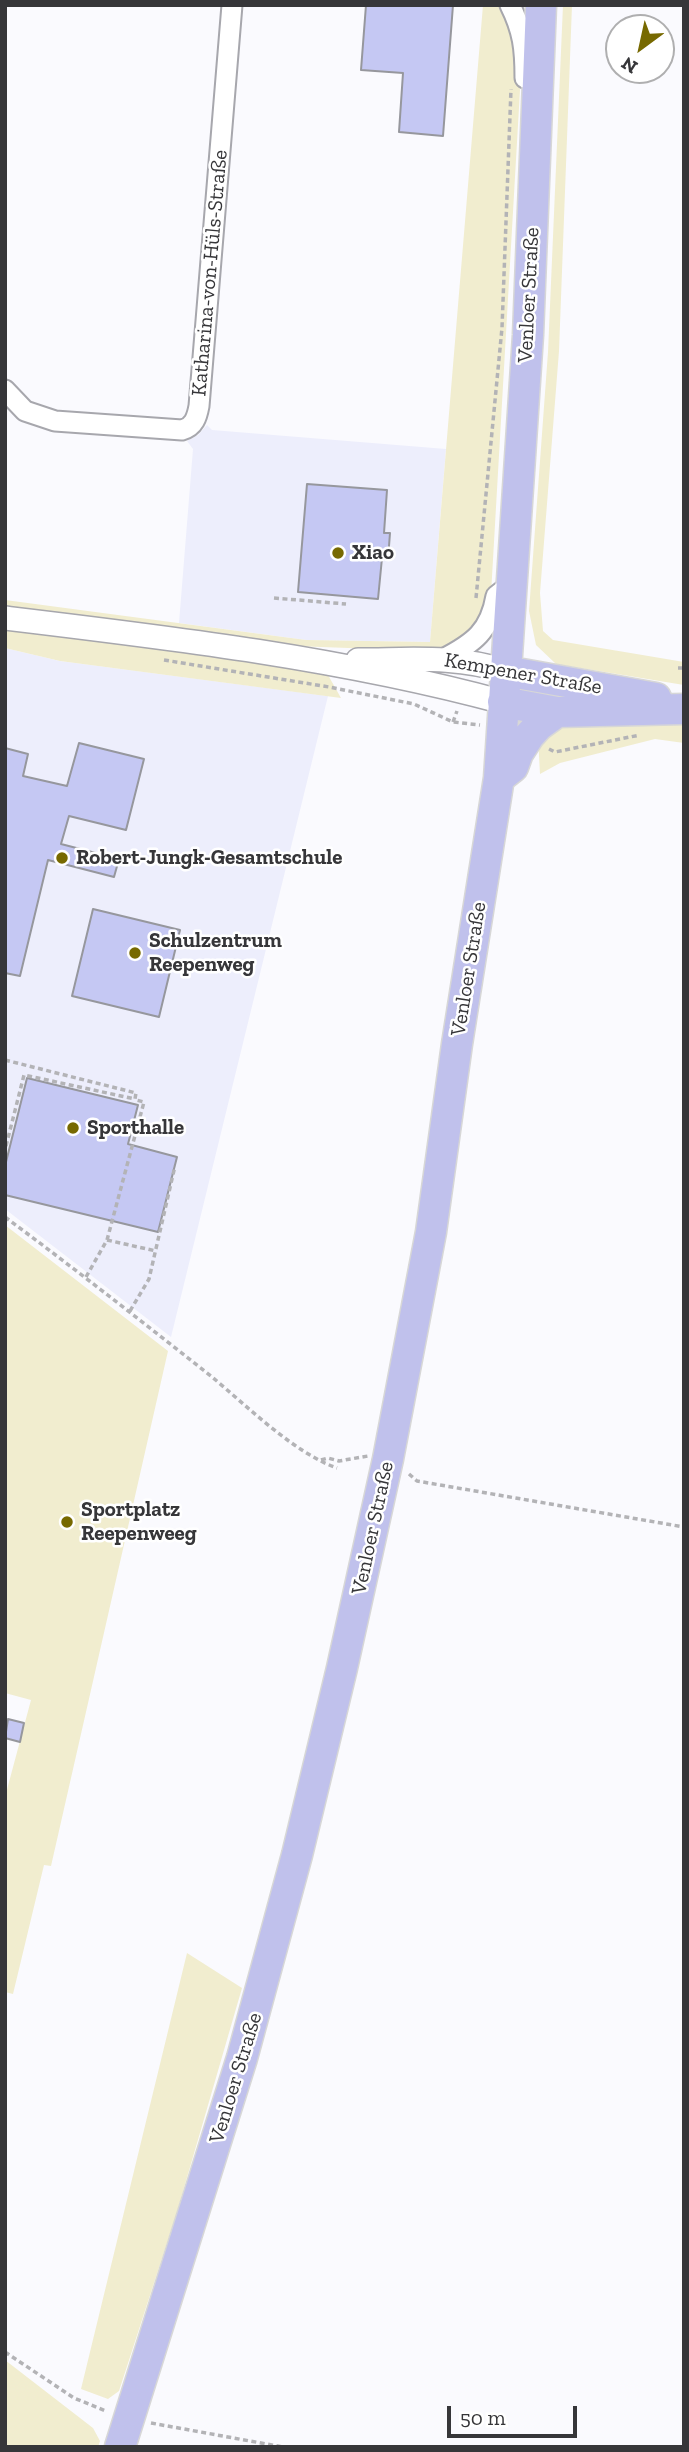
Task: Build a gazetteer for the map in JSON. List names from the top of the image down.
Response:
{
  "streets": {
    "main road": ["Venloer Straße", "Kempener Straße"],
    "street": ["Katharina-von-Hüls-Straße"]
  },
  "crossings": [
    ["Venloer Straße", "Kempener Straße"]
  ],
  "places": [
    "Xiao",
    "Robert-Jungk-Gesamtschule",
    "Schulzentrum Reepenweg",
    "Sporthalle",
    "Sportplatz Reepenweeg"
  ],
  "scale_bar": "50 m",
  "north": "bottom left"
}
